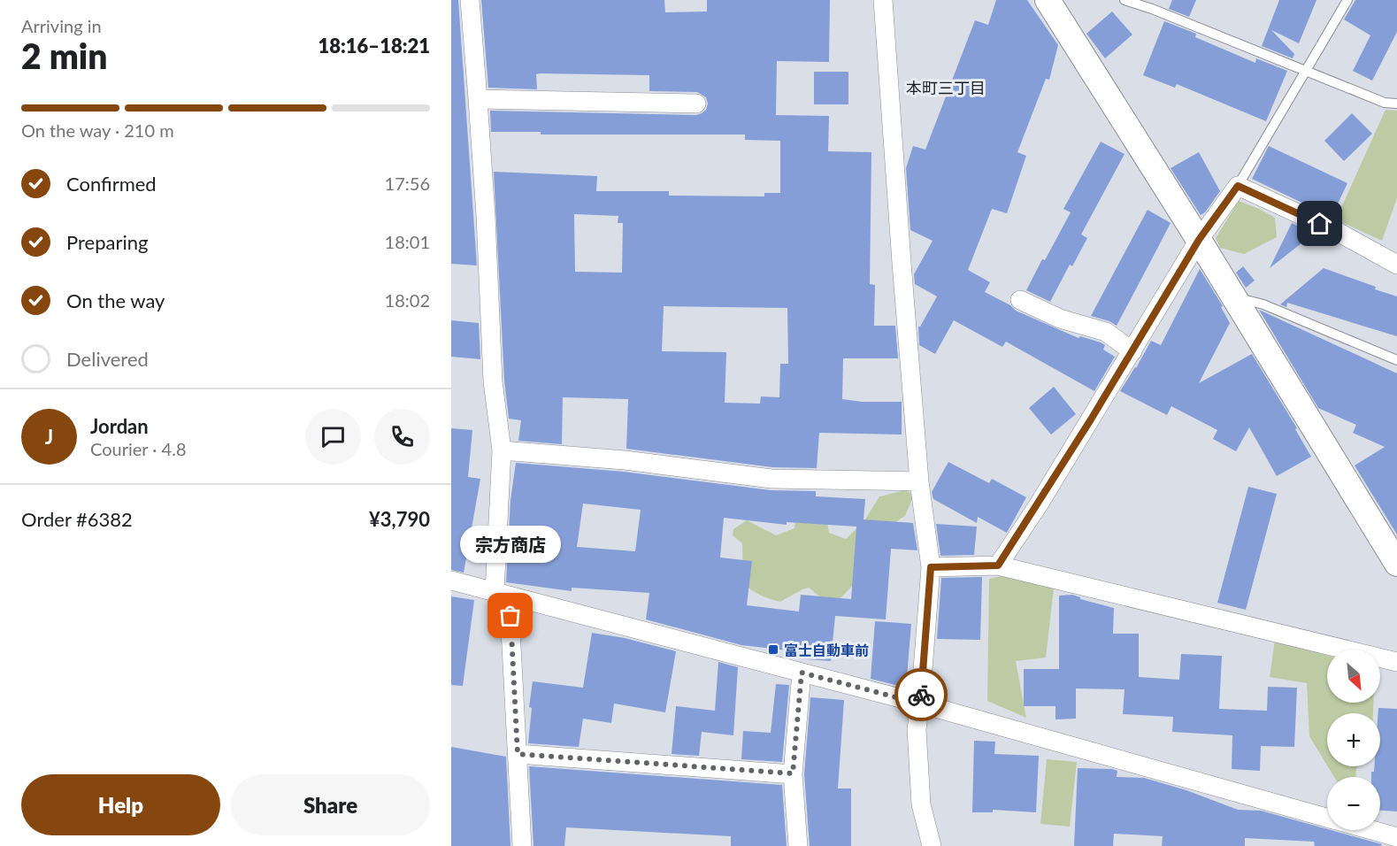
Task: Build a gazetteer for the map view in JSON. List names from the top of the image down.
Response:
{
  "districts": ["本町三丁目"],
  "places": {
    "other": ["宗方商店"],
    "transit": ["富士自動車前"]
  },
  "north": "bottom right",
  "page": {
    "heading": ["2 min", "Arriving in", "18:16–18:21"],
    "panel": [
      "Jordan",
      "Courier · 4.8",
      "Order #6382",
      "¥3,790"
    ],
    "bar": "On the way · 210 m",
    "list": [
      ["Confirmed", "17:56"],
      ["Preparing", "18:01"],
      ["On the way", "18:02"],
      "Delivered"
    ],
    "round": "J",
    "bubble": "宗方商店",
    "map_buttons": ["+", "−"],
    "buttons": ["Help", "Share"]
  }
}
